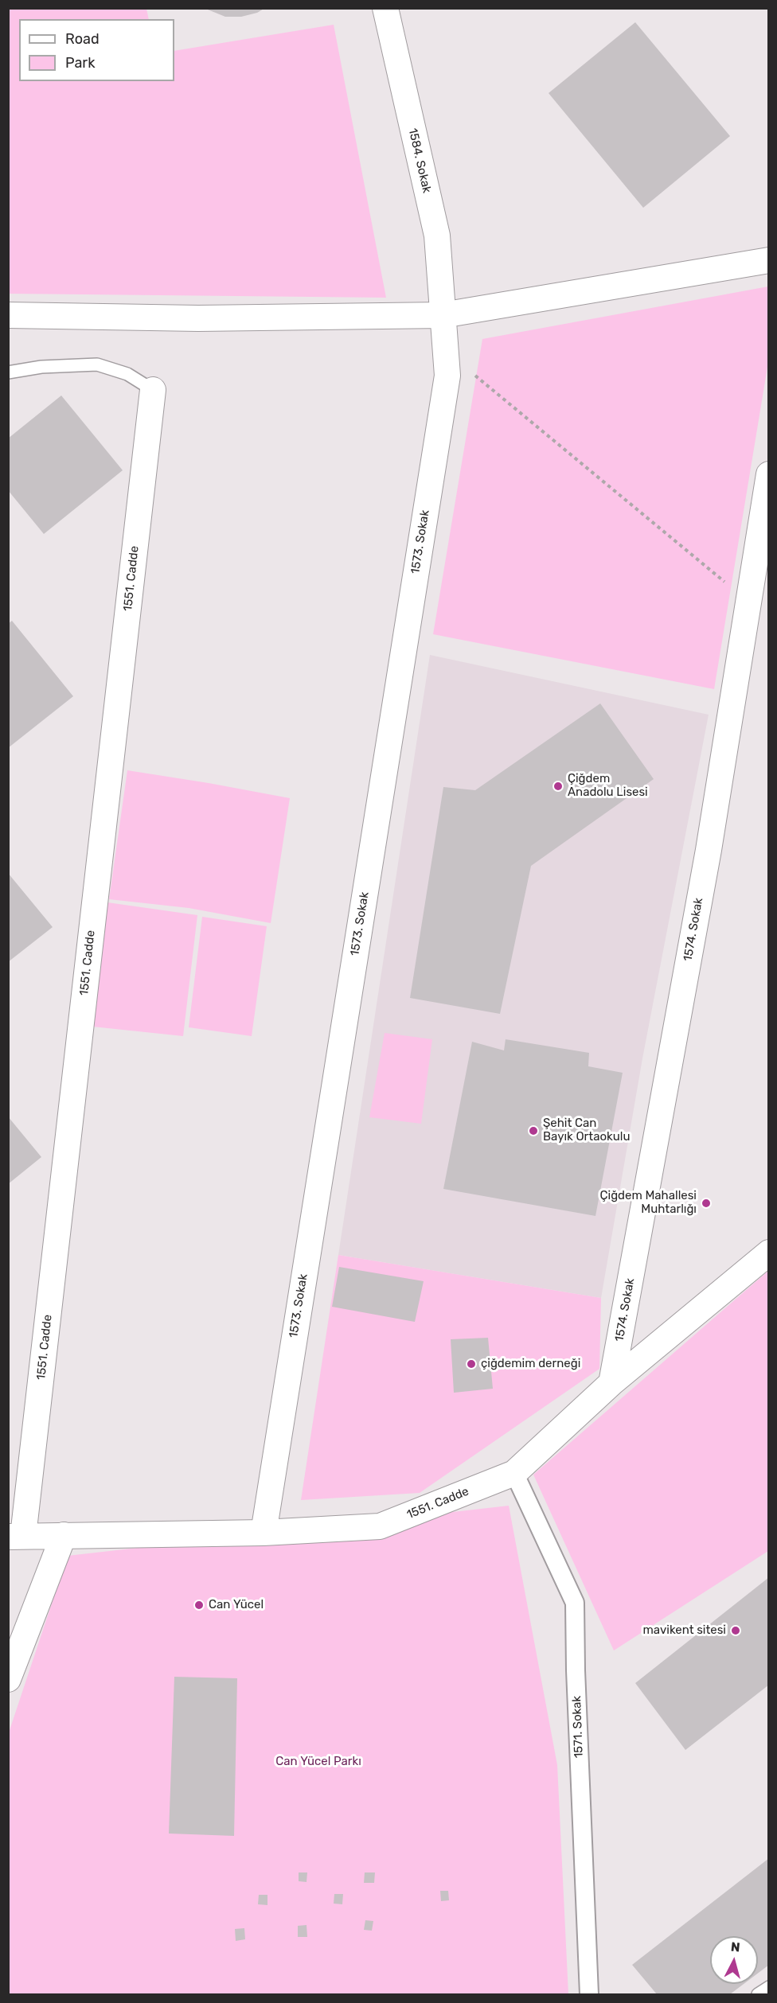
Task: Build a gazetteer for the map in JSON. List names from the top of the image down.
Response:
{
  "streets": {
    "street": [
      "1584. Sokak",
      "1573. Sokak",
      "1551. Cadde",
      "1574. Sokak",
      "1571. Sokak"
    ]
  },
  "crossings": [
    ["1584. Sokak", "1573. Sokak"],
    ["1573. Sokak", "1551. Cadde"],
    ["1551. Cadde", "1574. Sokak"],
    ["1551. Cadde", "1571. Sokak"]
  ],
  "parks": ["Can Yücel Parkı"],
  "places": [
    "Çiğdem Anadolu Lisesi",
    "Şehit Can Bayık Ortaokulu",
    "Çiğdem Mahallesi Muhtarlığı",
    "çiğdemim derneği",
    "Can Yücel",
    "mavikent sitesi"
  ],
  "legend": ["Road", "Park"],
  "north": "top"
}
